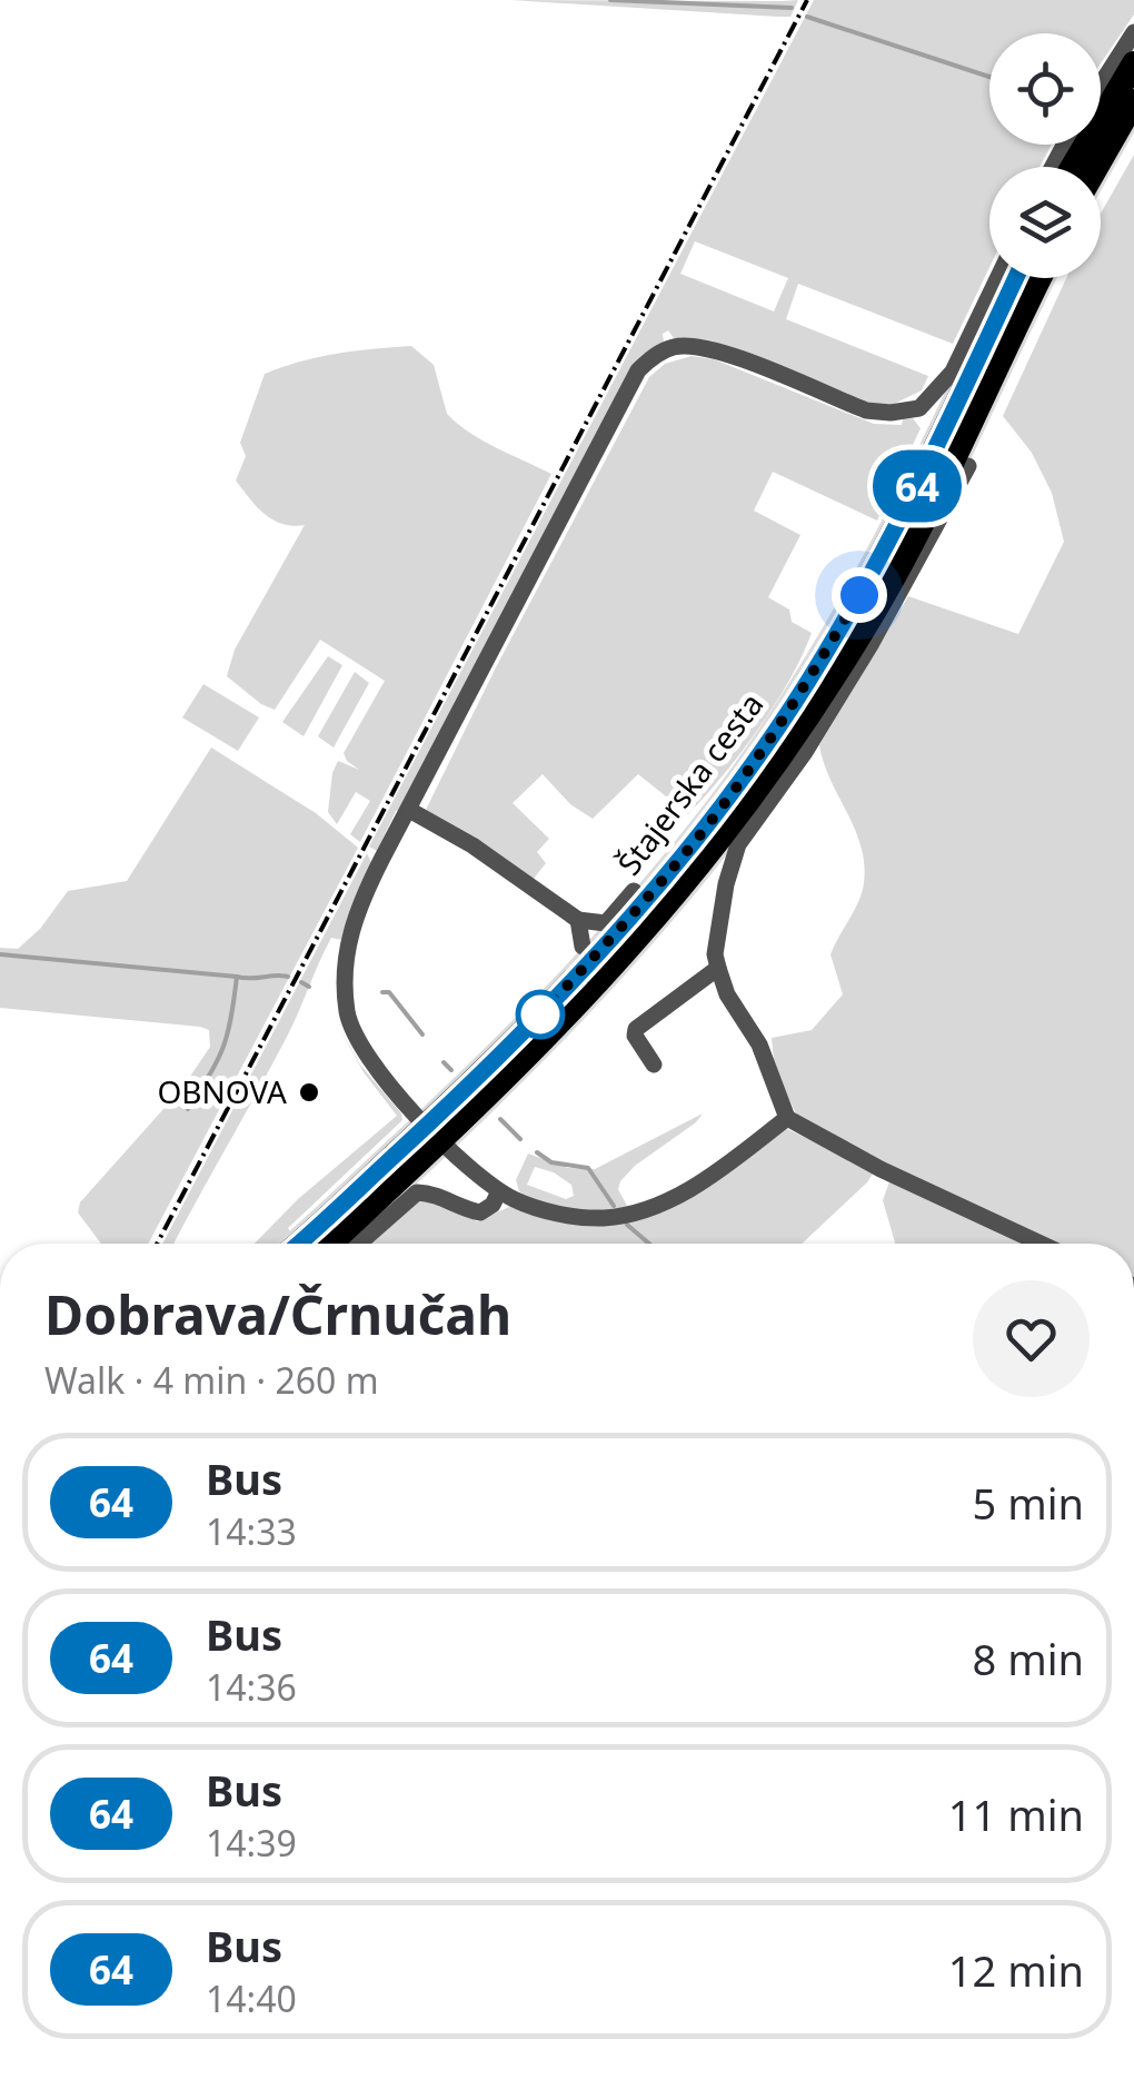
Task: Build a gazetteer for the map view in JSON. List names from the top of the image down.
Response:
{
  "streets": {
    "main road": ["Štajerska cesta"]
  },
  "places": ["OBNOVA"],
  "lines": ["bus line 64"],
  "page": {
    "on_map": "64",
    "heading": ["Dobrava/Črnučah", "Walk · 4 min · 260 m"],
    "list": [
      {
        "mark": "64",
        "name": "Bus",
        "note": "14:33",
        "value": "5 min"
      },
      {
        "mark": "64",
        "name": "Bus",
        "note": "14:36",
        "value": "8 min"
      },
      {
        "mark": "64",
        "name": "Bus",
        "note": "14:39",
        "value": "11 min"
      },
      {
        "mark": "64",
        "name": "Bus",
        "note": "14:40",
        "value": "12 min"
      }
    ]
  }
}
